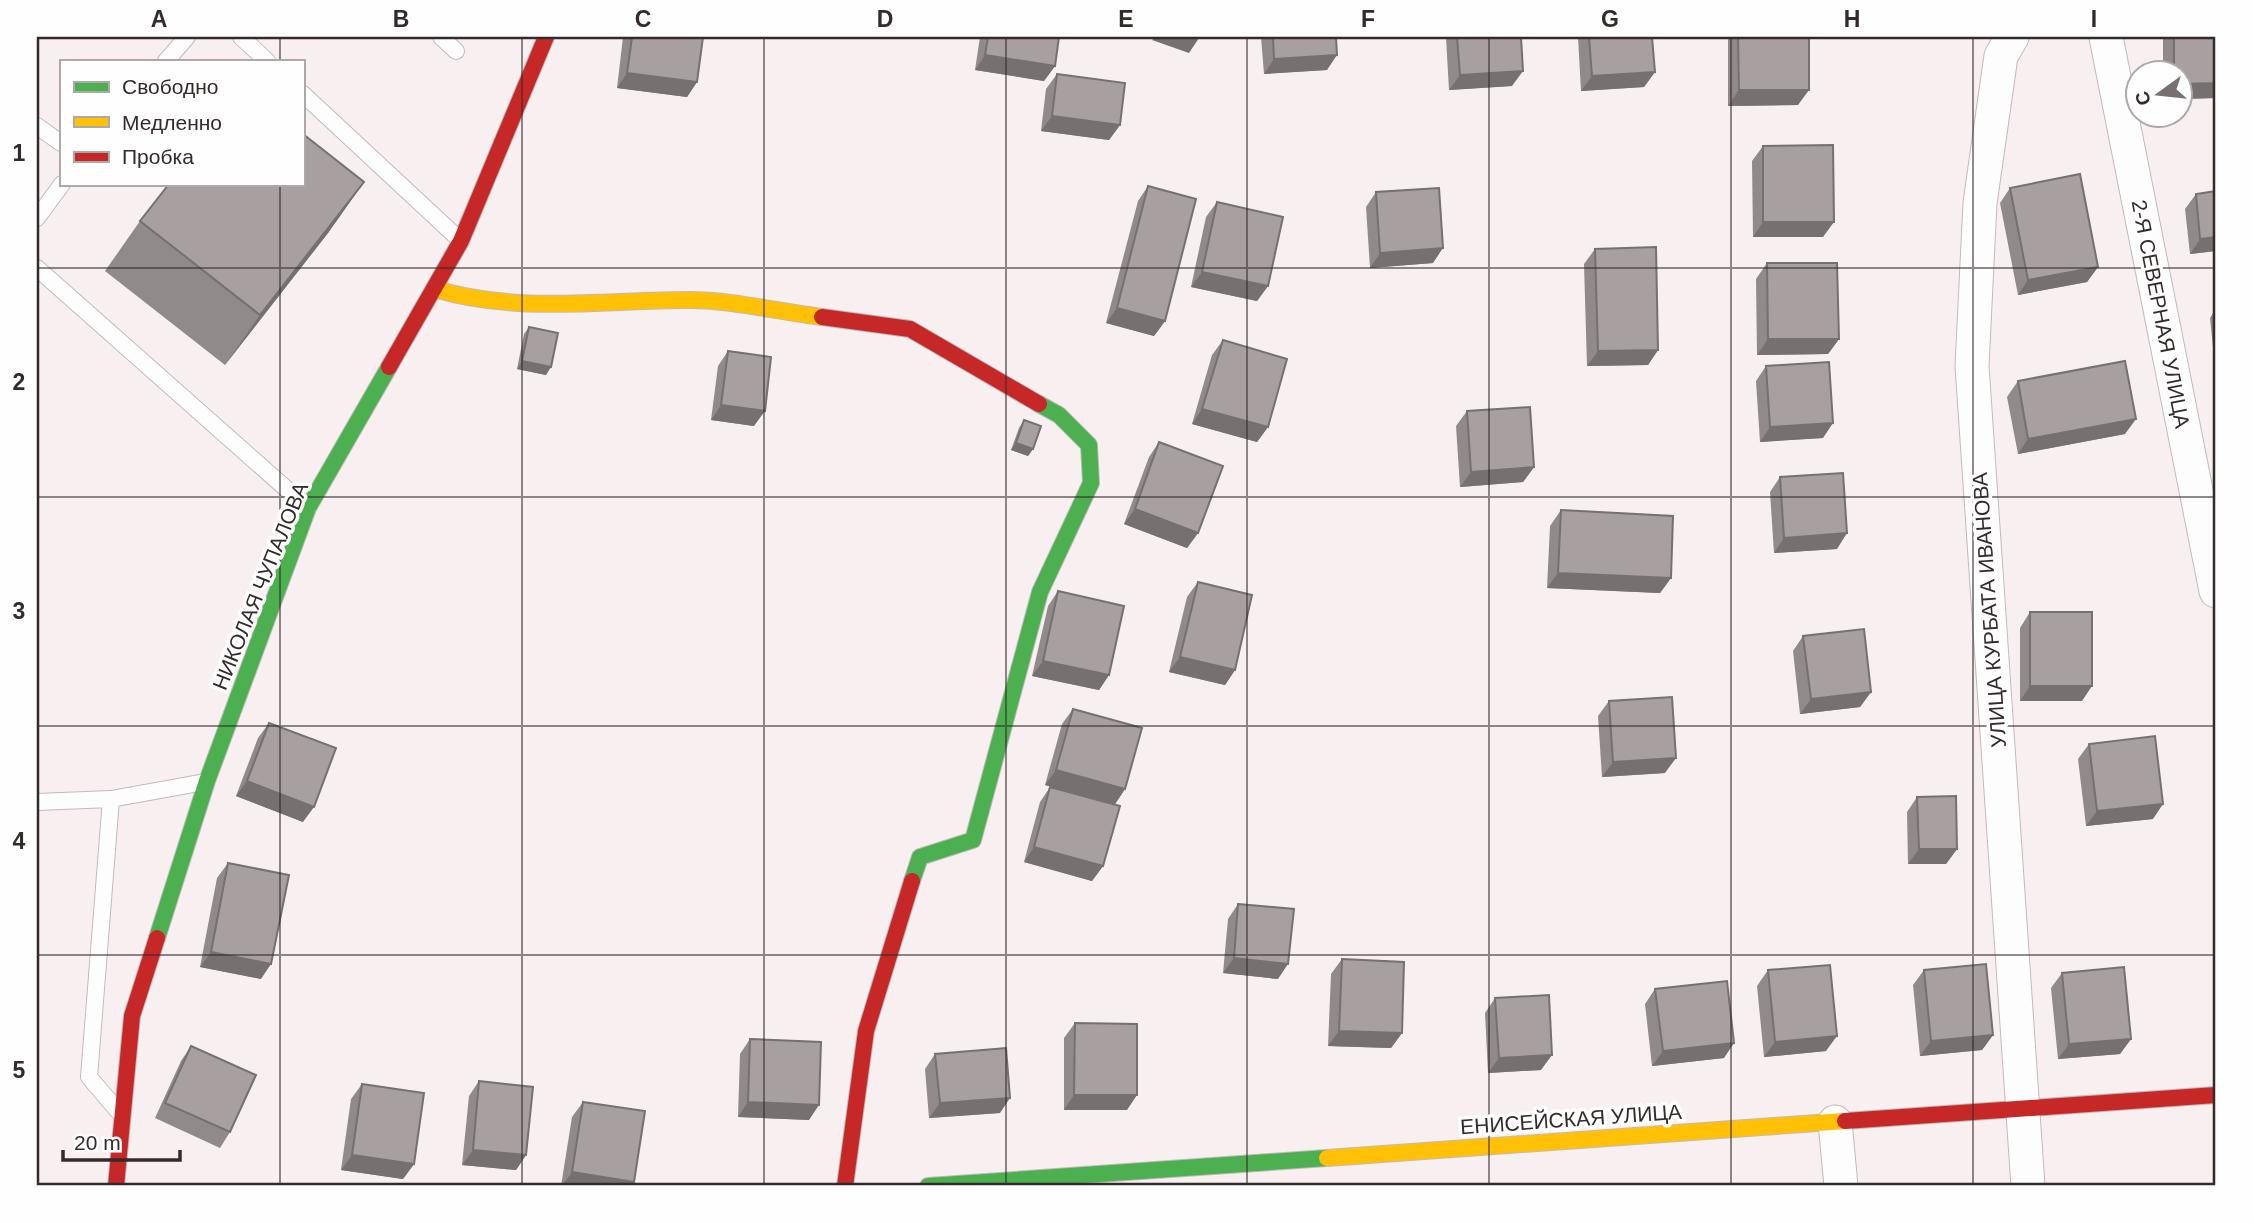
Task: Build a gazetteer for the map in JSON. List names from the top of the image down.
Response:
{
  "streets": {
    "street": [
      "2-Я СЕВЕРНАЯ УЛИЦА",
      "НИКОЛАЯ ЧУПАЛОВА",
      "УЛИЦА КУРБАТА ИВАНОВА",
      "ЕНИСЕЙСКАЯ УЛИЦА"
    ]
  },
  "crossings": [
    ["УЛИЦА КУРБАТА ИВАНОВА", "ЕНИСЕЙСКАЯ УЛИЦА"]
  ],
  "legend": ["Свободно", "Медленно", "Пробка"],
  "scale_bar": "20 m",
  "north": "left",
  "grid": {
    "columns": [
      "A",
      "B",
      "C",
      "D",
      "E",
      "F",
      "G",
      "H",
      "I"
    ],
    "rows": [
      "1",
      "2",
      "3",
      "4",
      "5"
    ]
  }
}
